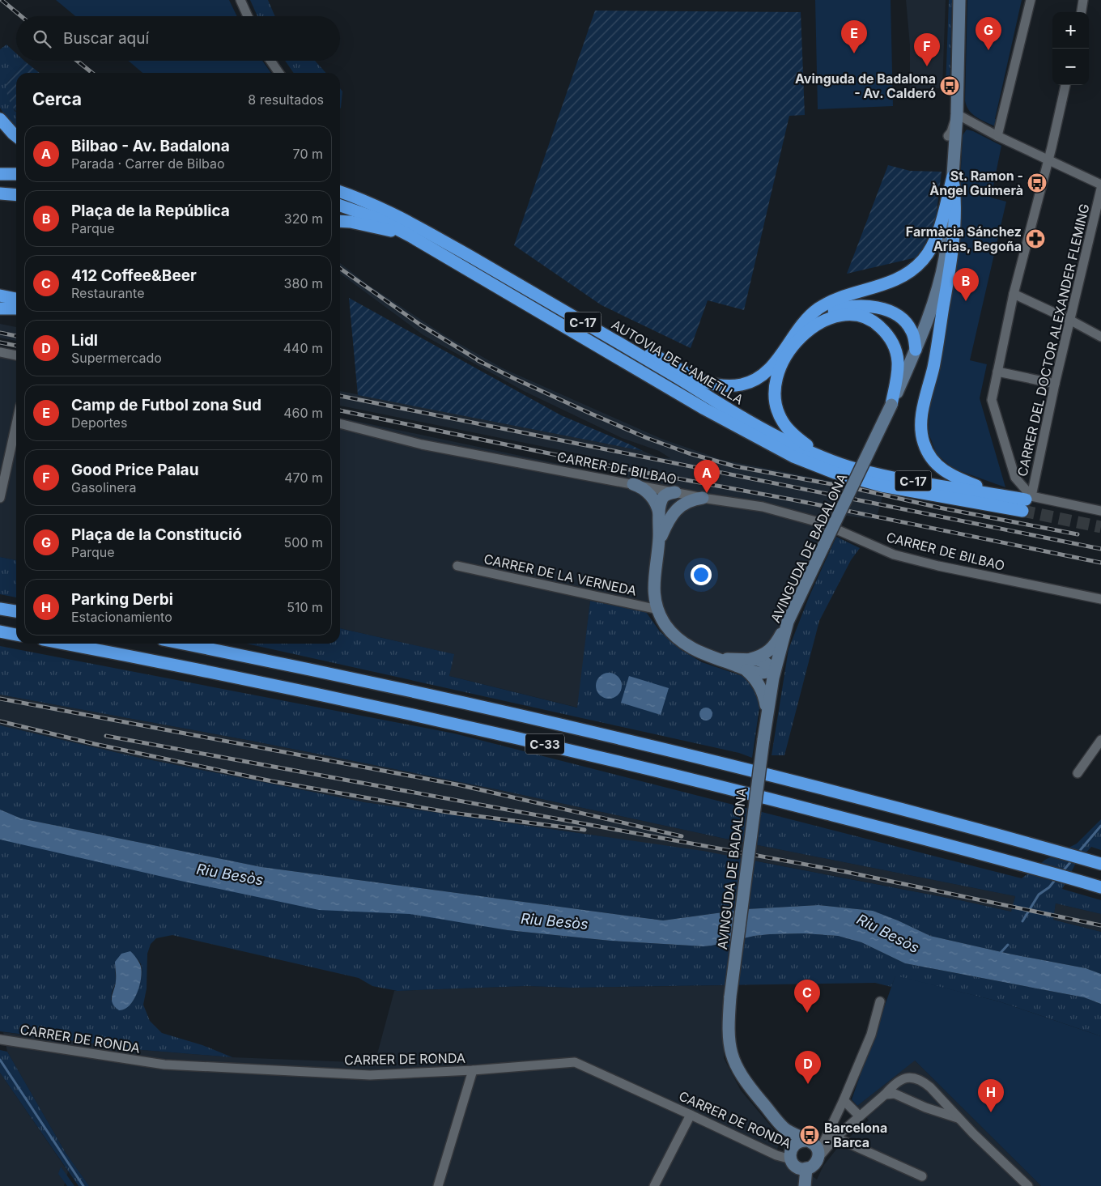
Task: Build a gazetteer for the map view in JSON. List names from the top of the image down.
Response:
{
  "streets": {
    "highway": ["C-17", "AUTOVIA DE L'AMETLLA", "C-33"],
    "street": [
      "CARRER DEL DOCTOR ALEXANDER FLEMING",
      "CARRER DE BILBAO",
      "AVINGUDA DE BADALONA",
      "CARRER DE LA VERNEDA",
      "CARRER DE RONDA"
    ]
  },
  "crossings": [
    ["C-17", "CARRER DEL DOCTOR ALEXANDER FLEMING"],
    ["C-17", "AUTOVIA DE L'AMETLLA"],
    ["CARRER DEL DOCTOR ALEXANDER FLEMING", "AUTOVIA DE L'AMETLLA"],
    ["AVINGUDA DE BADALONA", "CARRER DE RONDA"]
  ],
  "water": ["Riu Besòs"],
  "places": {
    "bus stop": ["Avinguda de Badalona - Av. Calderó", "St. Ramon - Àngel Guimerà", "Barcelona - Barca"],
    "pharmacy": ["Farmàcia Sánchez Arias, Begoña"]
  },
  "page": {
    "map_buttons": ["+", "−"],
    "search": "Buscar aquí",
    "pins": [
      "G",
      "E",
      "F",
      "B",
      "A",
      "C",
      "D",
      "H"
    ],
    "heading": ["Cerca", "8 resultados"],
    "list": [
      {
        "mark": "A",
        "name": "Bilbao - Av. Badalona",
        "note": "Parada · Carrer de Bilbao",
        "value": "70 m"
      },
      {
        "mark": "B",
        "name": "Plaça de la República",
        "note": "Parque",
        "value": "320 m"
      },
      {
        "mark": "C",
        "name": "412 Coffee&Beer",
        "note": "Restaurante",
        "value": "380 m"
      },
      {
        "mark": "D",
        "name": "Lidl",
        "note": "Supermercado",
        "value": "440 m"
      },
      {
        "mark": "E",
        "name": "Camp de Futbol zona Sud",
        "note": "Deportes",
        "value": "460 m"
      },
      {
        "mark": "F",
        "name": "Good Price Palau",
        "note": "Gasolinera",
        "value": "470 m"
      },
      {
        "mark": "G",
        "name": "Plaça de la Constitució",
        "note": "Parque",
        "value": "500 m"
      },
      {
        "mark": "H",
        "name": "Parking Derbi",
        "note": "Estacionamiento",
        "value": "510 m"
      }
    ]
  }
}
